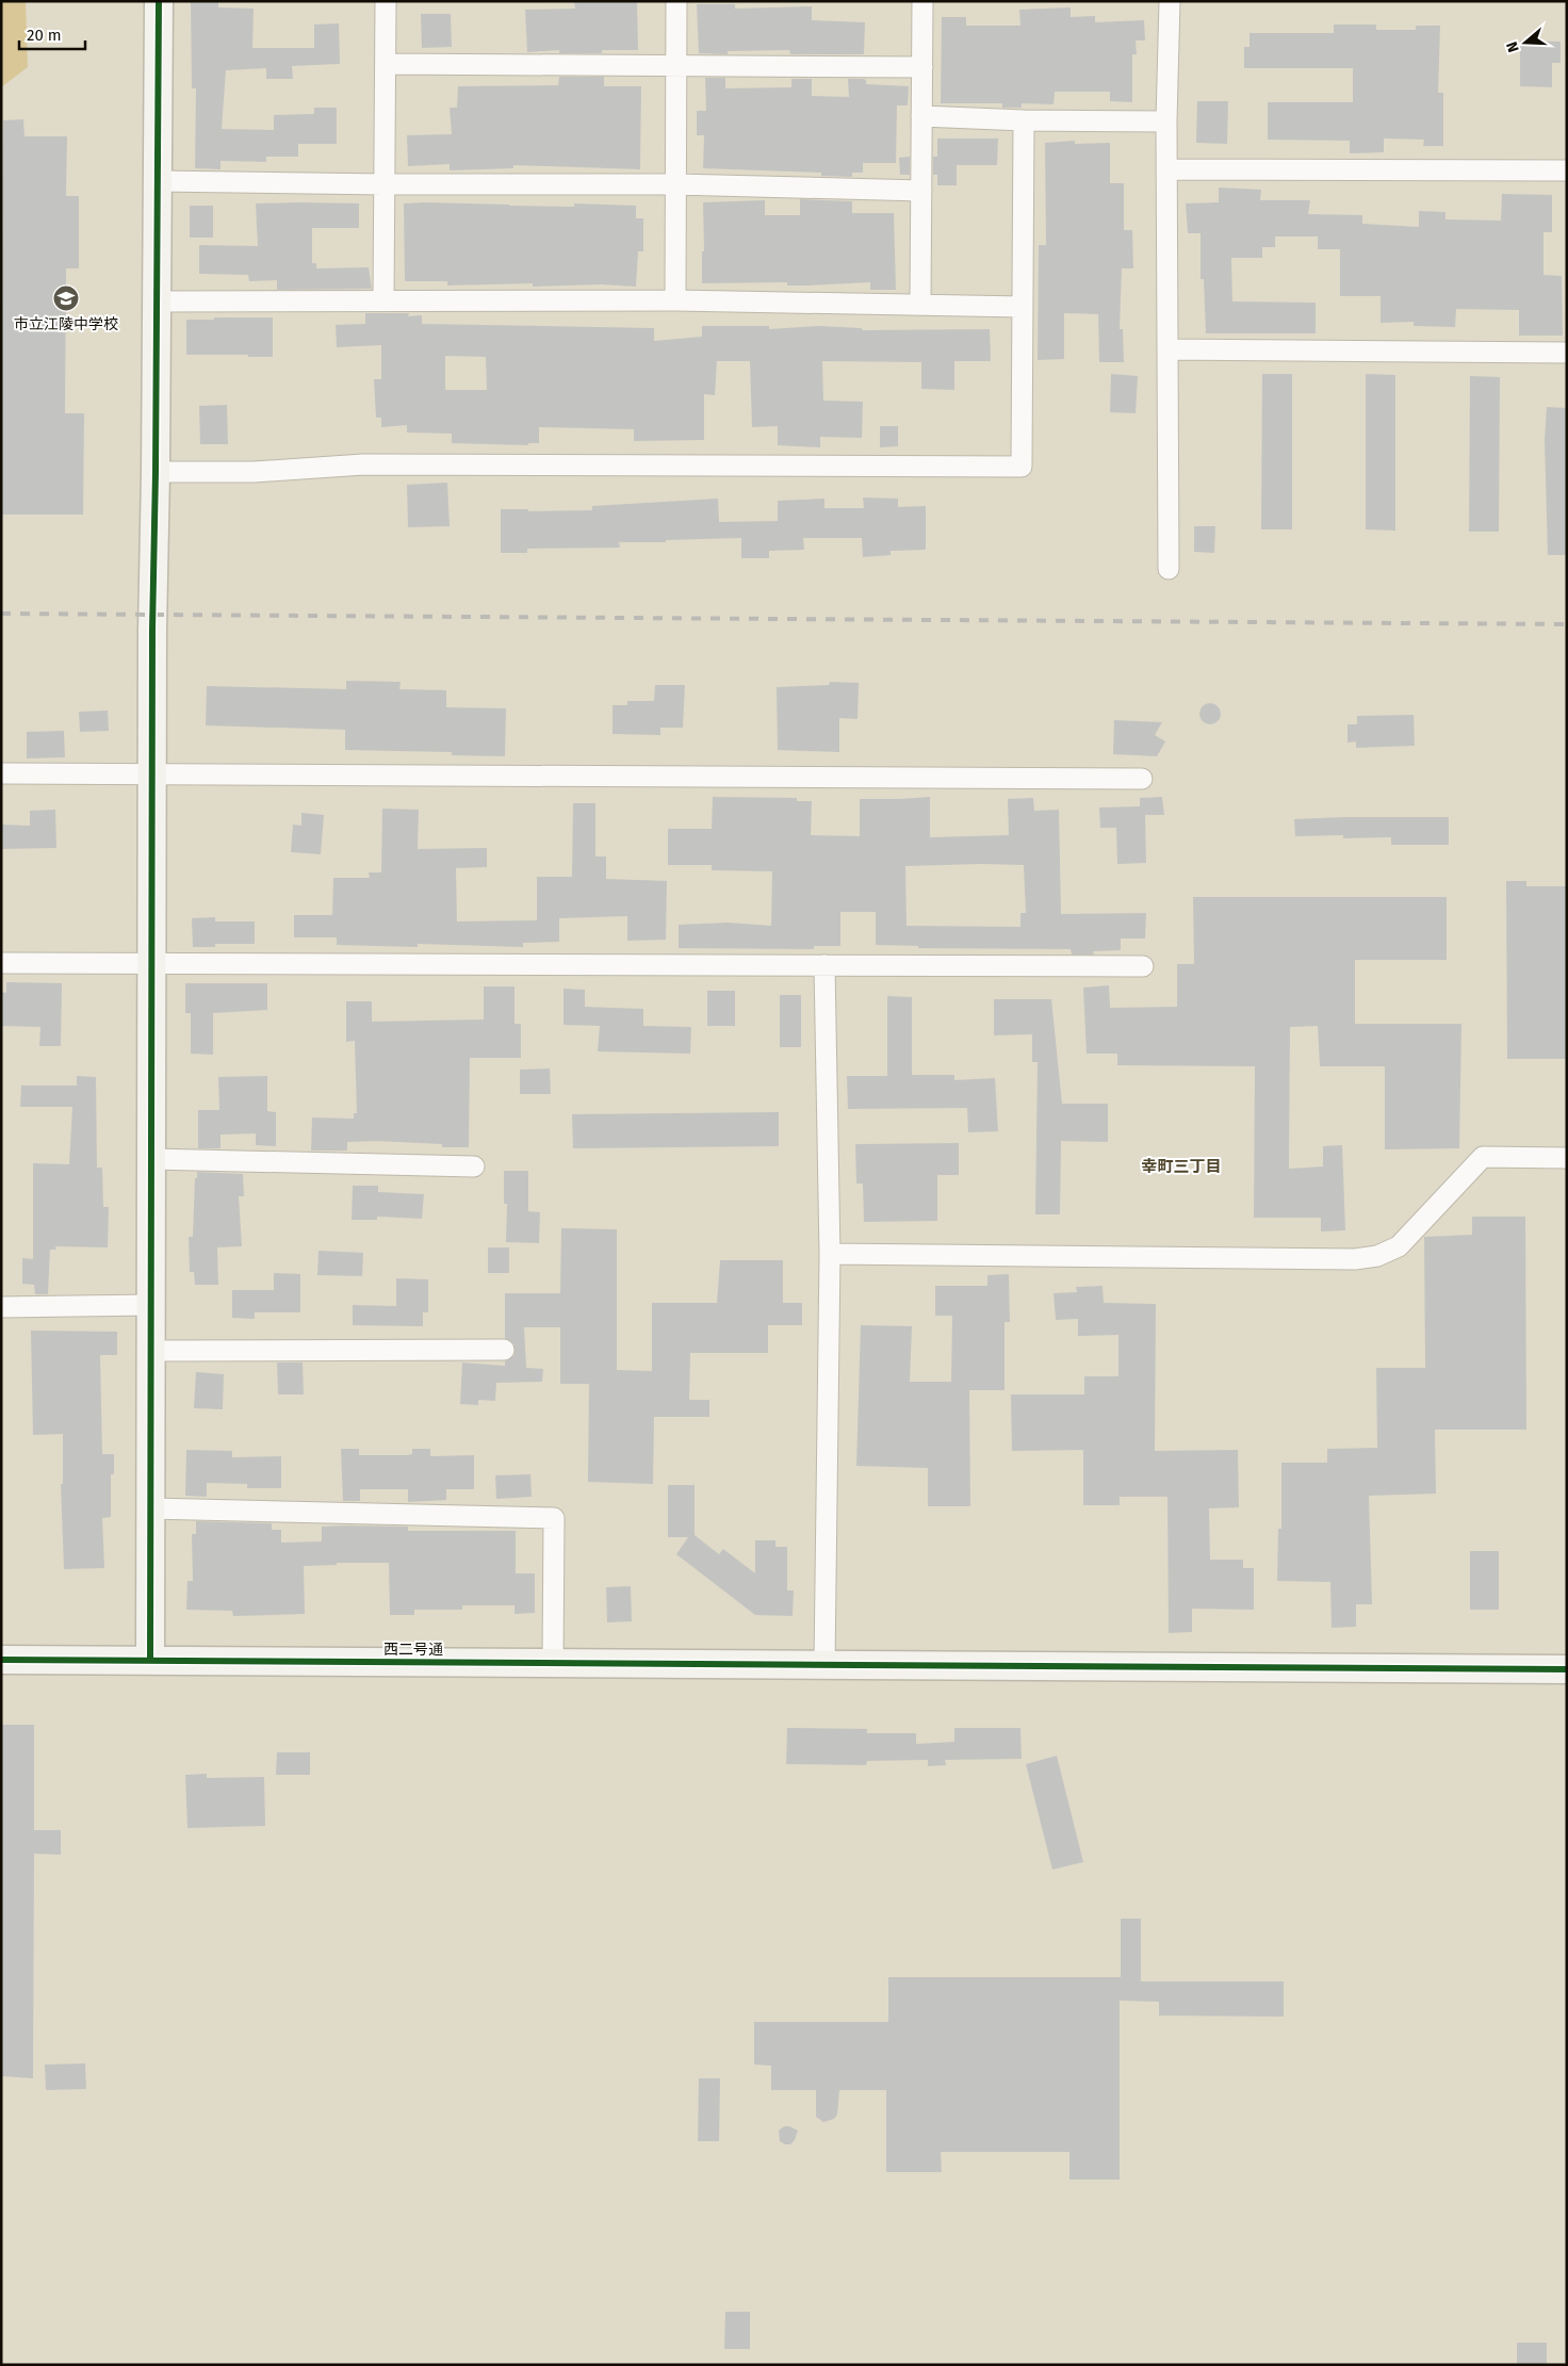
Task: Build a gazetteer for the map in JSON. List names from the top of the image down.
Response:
{
  "streets": {
    "street": ["西二号通"]
  },
  "districts": ["幸町三丁目"],
  "places": {
    "school or university": ["市立江陵中学校"]
  },
  "scale_bar": "20 m",
  "north": "left"
}
